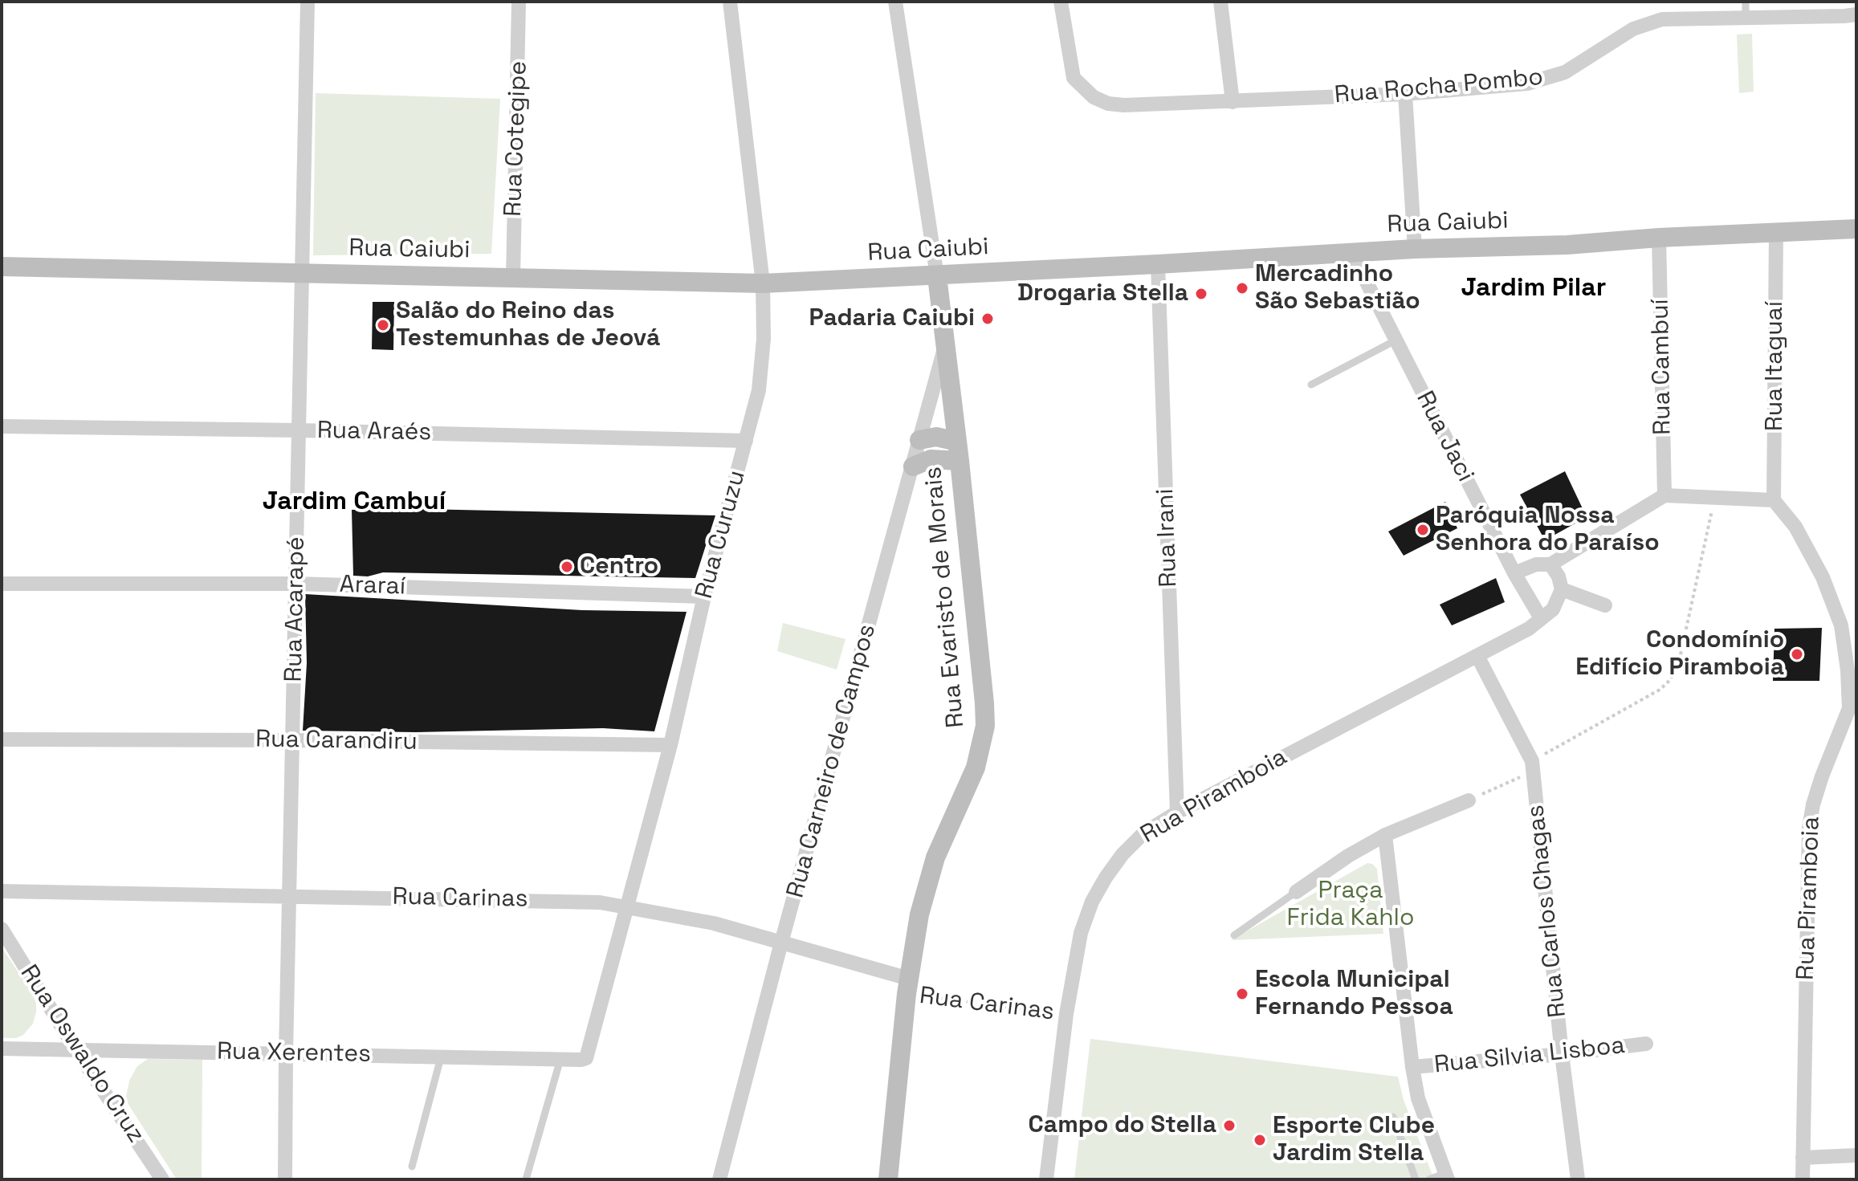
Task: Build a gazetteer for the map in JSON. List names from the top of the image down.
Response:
{
  "streets": {
    "street": [
      "Rua Rocha Pombo",
      "Rua Cotegipe",
      "Rua Caiubi",
      "Rua Itaguaí",
      "Rua Cambuí",
      "Rua Araés",
      "Rua Jaci",
      "Rua Curuzu",
      "Rua Irani",
      "Araraí",
      "Rua Evaristo de Morais",
      "Rua Acarapé",
      "Rua Carandiru",
      "Rua Carneiro de Campos",
      "Rua Piramboia",
      "Rua Carinas",
      "Rua Carlos Chagas",
      "Rua Xerentes",
      "Rua Oswaldo Cruz",
      "Rua Silvia Lisboa"
    ]
  },
  "crossings": [
    ["Rua Cotegipe", "Rua Caiubi"],
    ["Rua Caiubi", "Rua Itaguaí"],
    ["Rua Caiubi", "Rua Cambuí"],
    ["Rua Caiubi", "Rua Jaci"],
    ["Rua Caiubi", "Rua Curuzu"],
    ["Rua Caiubi", "Rua Irani"],
    ["Rua Caiubi", "Rua Evaristo de Morais"],
    ["Rua Caiubi", "Rua Acarapé"],
    ["Rua Itaguaí", "Rua Piramboia"],
    ["Rua Araés", "Rua Curuzu"],
    ["Rua Araés", "Rua Acarapé"],
    ["Rua Jaci", "Rua Piramboia"],
    ["Rua Curuzu", "Araraí"],
    ["Rua Curuzu", "Rua Carandiru"],
    ["Rua Curuzu", "Rua Carinas"],
    ["Rua Curuzu", "Rua Xerentes"],
    ["Rua Irani", "Rua Piramboia"],
    ["Araraí", "Rua Acarapé"],
    ["Rua Evaristo de Morais", "Rua Carneiro de Campos"],
    ["Rua Evaristo de Morais", "Rua Carinas"],
    ["Rua Acarapé", "Rua Carandiru"],
    ["Rua Acarapé", "Rua Carinas"],
    ["Rua Acarapé", "Rua Xerentes"],
    ["Rua Carneiro de Campos", "Rua Carinas"],
    ["Rua Piramboia", "Rua Carinas"],
    ["Rua Piramboia", "Rua Carlos Chagas"],
    ["Rua Carlos Chagas", "Rua Silvia Lisboa"],
    ["Rua Xerentes", "Rua Oswaldo Cruz"]
  ],
  "districts": ["Jardim Pilar", "Jardim Cambuí"],
  "parks": ["Praça Frida Kahlo"],
  "places": [
    "Mercadinho São Sebastião",
    "Drogaria Stella",
    "Padaria Caiubi",
    "Salão do Reino das Testemunhas de Jeová",
    "Paróquia Nossa Senhora do Paraíso",
    "Centro",
    "Condomínio Edifício Piramboia",
    "Escola Municipal Fernando Pessoa",
    "Campo do Stella",
    "Esporte Clube Jardim Stella"
  ]
}
